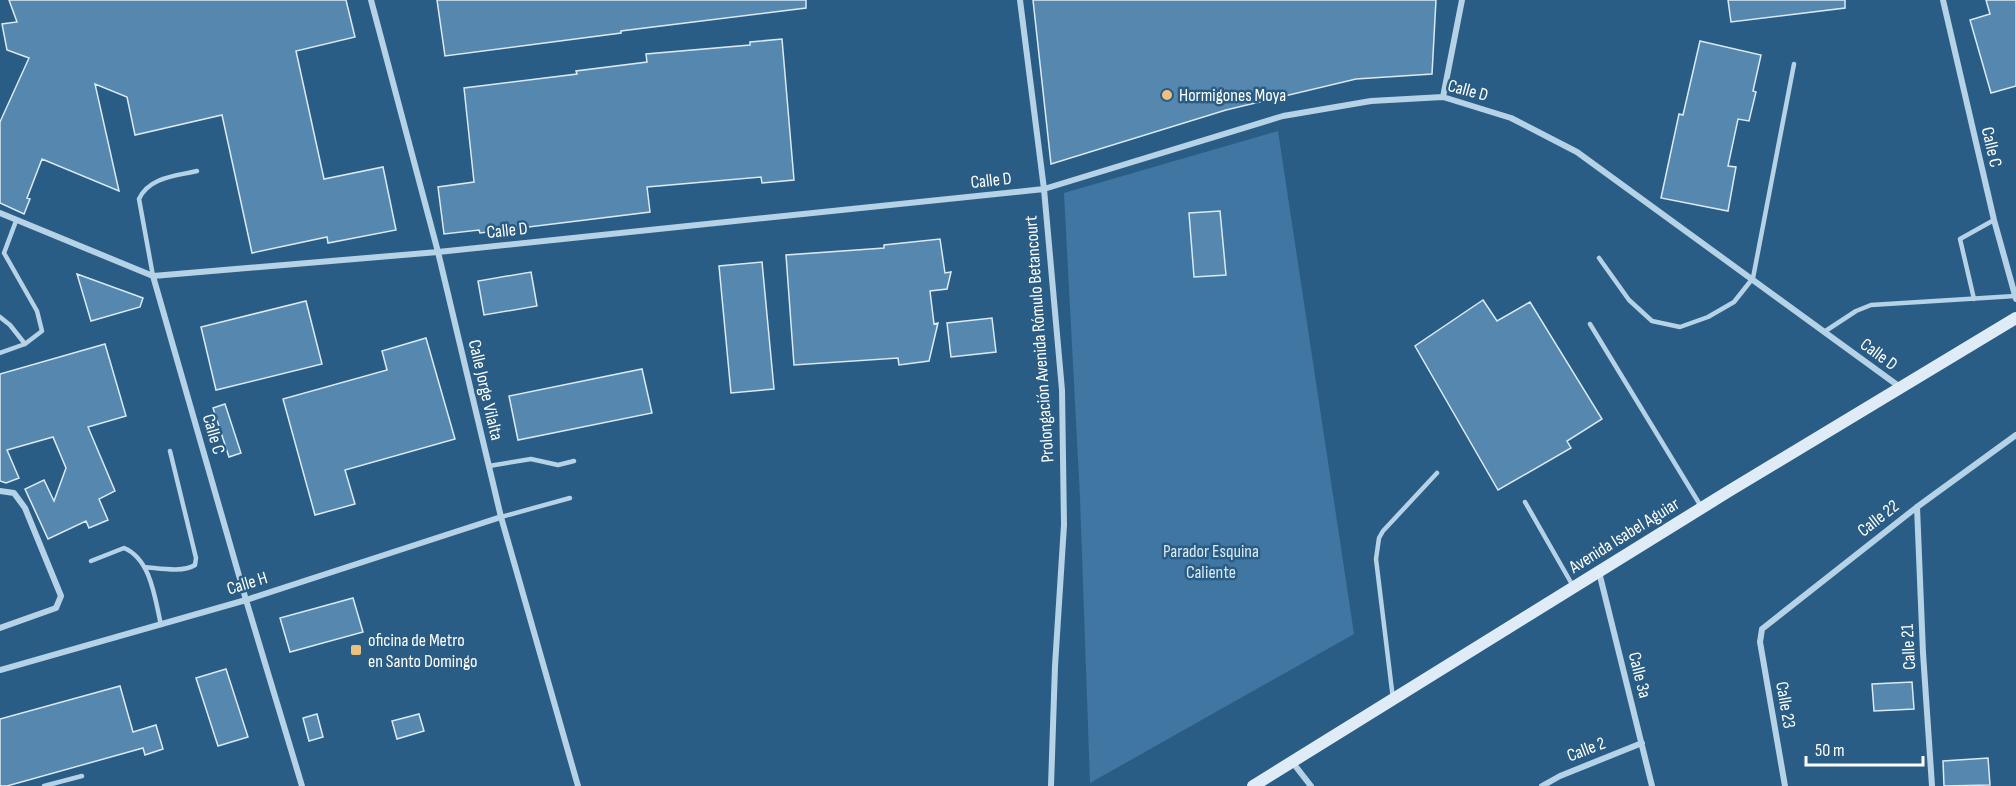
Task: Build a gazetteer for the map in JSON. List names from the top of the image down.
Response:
{
  "streets": {
    "main road": ["Avenida Isabel Aguiar"],
    "street": [
      "Calle D",
      "Calle C",
      "Prolongación Avenida Rómulo Betancourt",
      "Calle Jorge Vilalta",
      "Calle 22",
      "Calle H",
      "Calle 21",
      "Calle 3a",
      "Calle 23",
      "Calle 2"
    ]
  },
  "crossings": [
    ["Calle D", "Calle C"],
    ["Calle D", "Prolongación Avenida Rómulo Betancourt"],
    ["Calle D", "Calle Jorge Vilalta"],
    ["Calle D", "Avenida Isabel Aguiar"],
    ["Calle C", "Calle H"],
    ["Calle Jorge Vilalta", "Calle H"],
    ["Calle 22", "Calle 21"],
    ["Calle 22", "Calle 23"],
    ["Avenida Isabel Aguiar", "Calle 3a"],
    ["Calle 3a", "Calle 2"]
  ],
  "parks": ["Parador Esquina Caliente"],
  "places": {
    "other": ["Hormigones Moya"],
    "transit": ["oficina de Metro en Santo Domingo"]
  },
  "scale_bar": "50 m"
}
